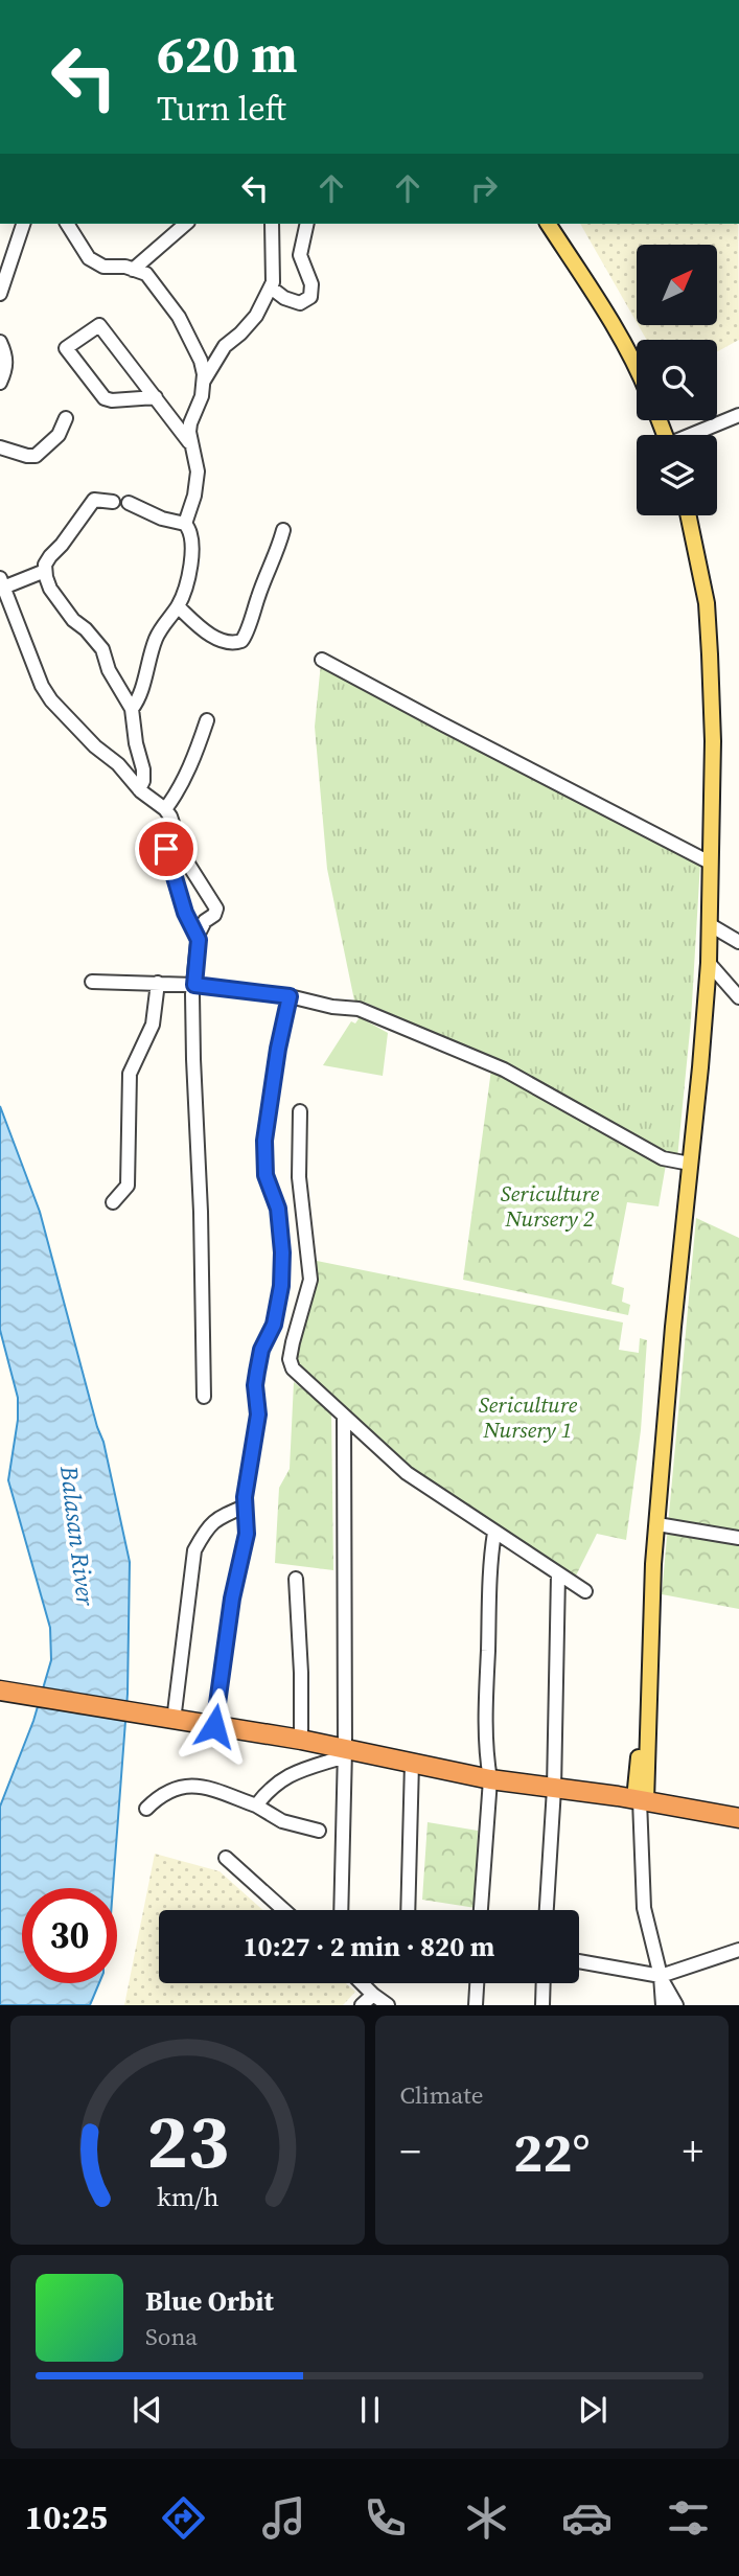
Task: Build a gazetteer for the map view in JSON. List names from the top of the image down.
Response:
{
  "water": ["Balasan River"],
  "parks": ["Sericulture Nursery 2", "Sericulture Nursery 1"],
  "north": "top right",
  "page": {
    "turn": ["620 m", "Turn left"],
    "limit": "30",
    "trip": "10:27 · 2 min · 820 m",
    "tile": "Climate",
    "heat": ["−", "22°", "+"],
    "song": ["Blue Orbit", "Sona"],
    "tabs": "10:25",
    "gauge": ["23", "km/h"]
  }
}
